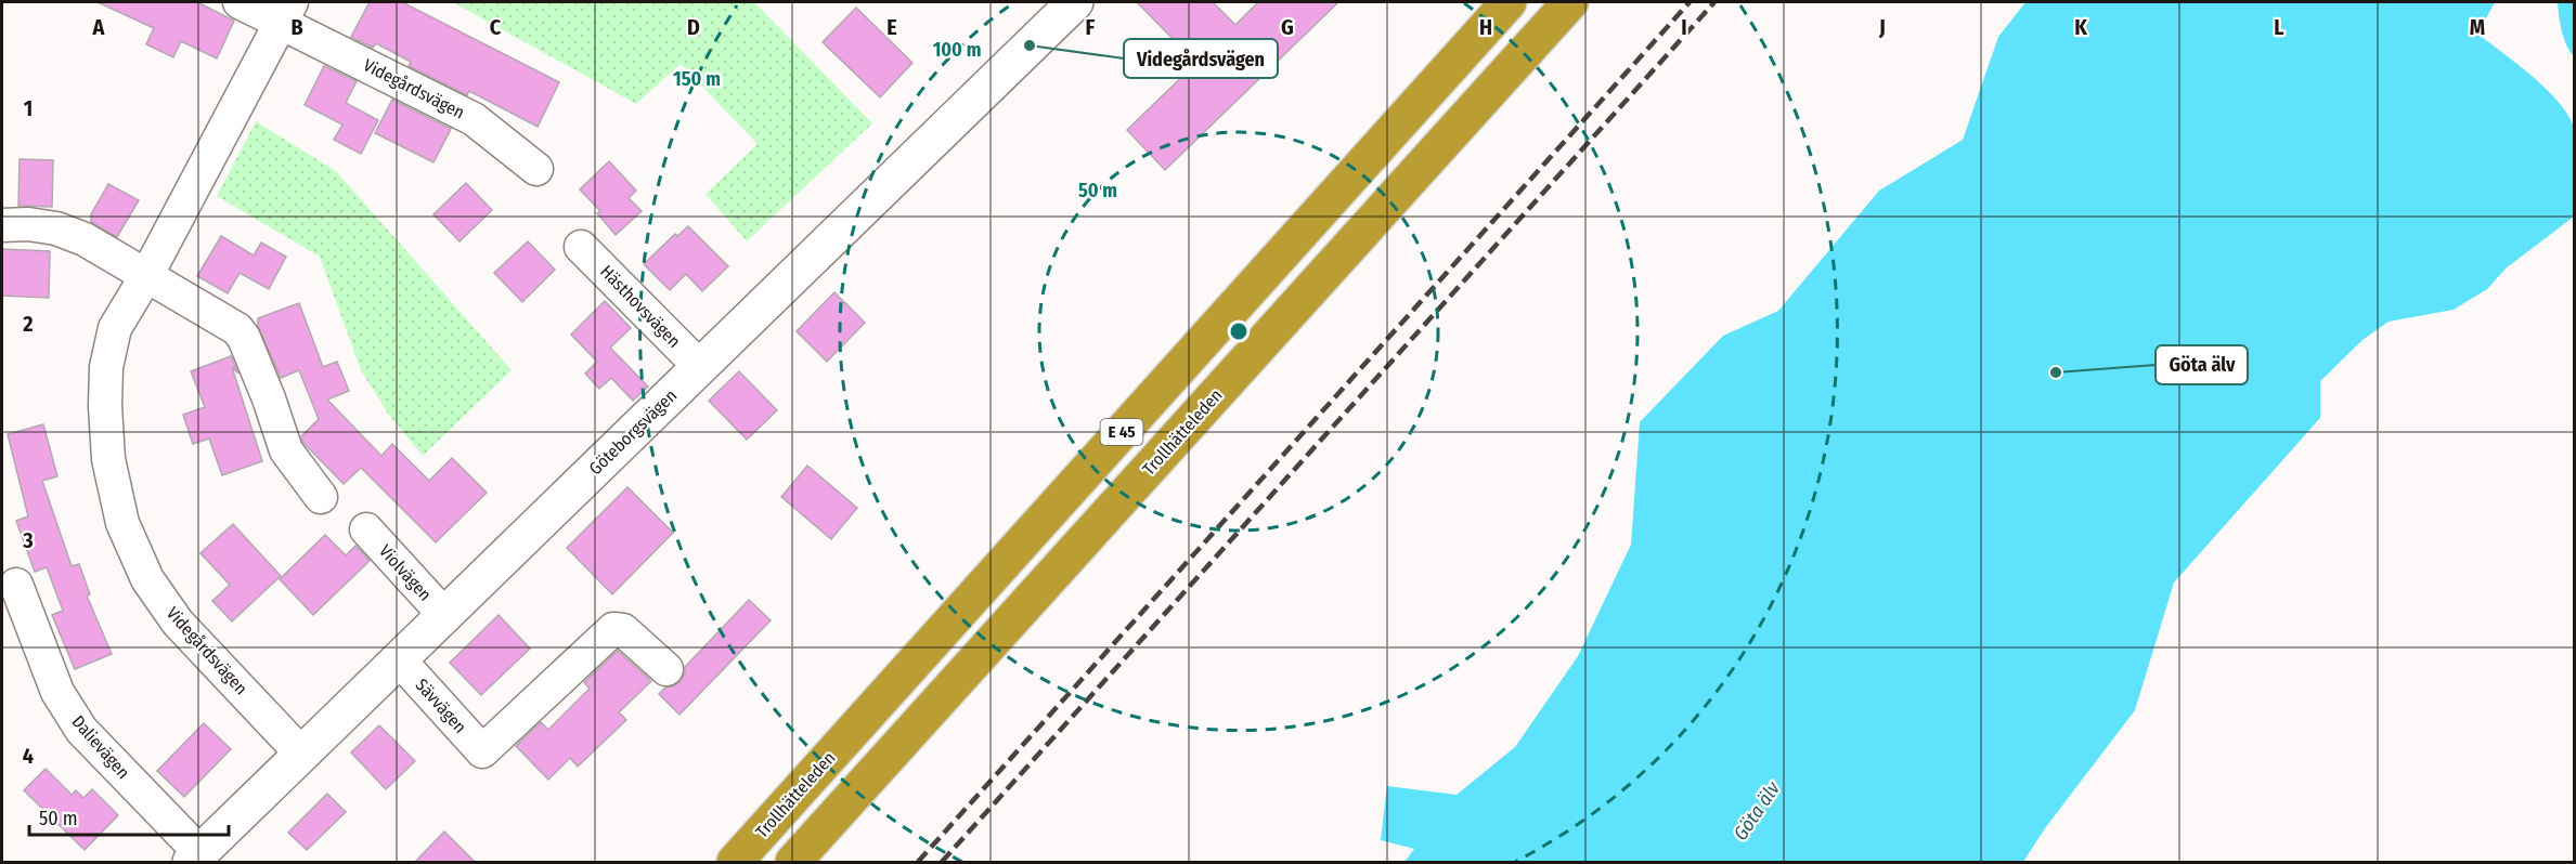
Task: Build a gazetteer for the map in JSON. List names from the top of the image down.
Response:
{
  "streets": {
    "highway": ["E 45", "Trollhätteleden"],
    "street": [
      "Videgårdsvägen",
      "Hästhovsvägen",
      "Göteborgsvägen",
      "Violvägen",
      "Sävvägen",
      "Dalievägen"
    ]
  },
  "crossings": [
    ["Videgårdsvägen", "Göteborgsvägen"],
    ["Hästhovsvägen", "Göteborgsvägen"],
    ["Göteborgsvägen", "Violvägen"],
    ["Göteborgsvägen", "Sävvägen"],
    ["Göteborgsvägen", "Dalievägen"]
  ],
  "water": ["Göta älv"],
  "places": ["Videgårdsvägen", "Göta älv"],
  "scale_bar": "50 m",
  "grid": {
    "columns": [
      "A",
      "B",
      "C",
      "D",
      "E",
      "F",
      "G",
      "H",
      "I",
      "J",
      "K",
      "L",
      "M"
    ],
    "rows": [
      "1",
      "2",
      "3",
      "4"
    ]
  },
  "rings": ["100 m", "150 m", "50 m"]
}
